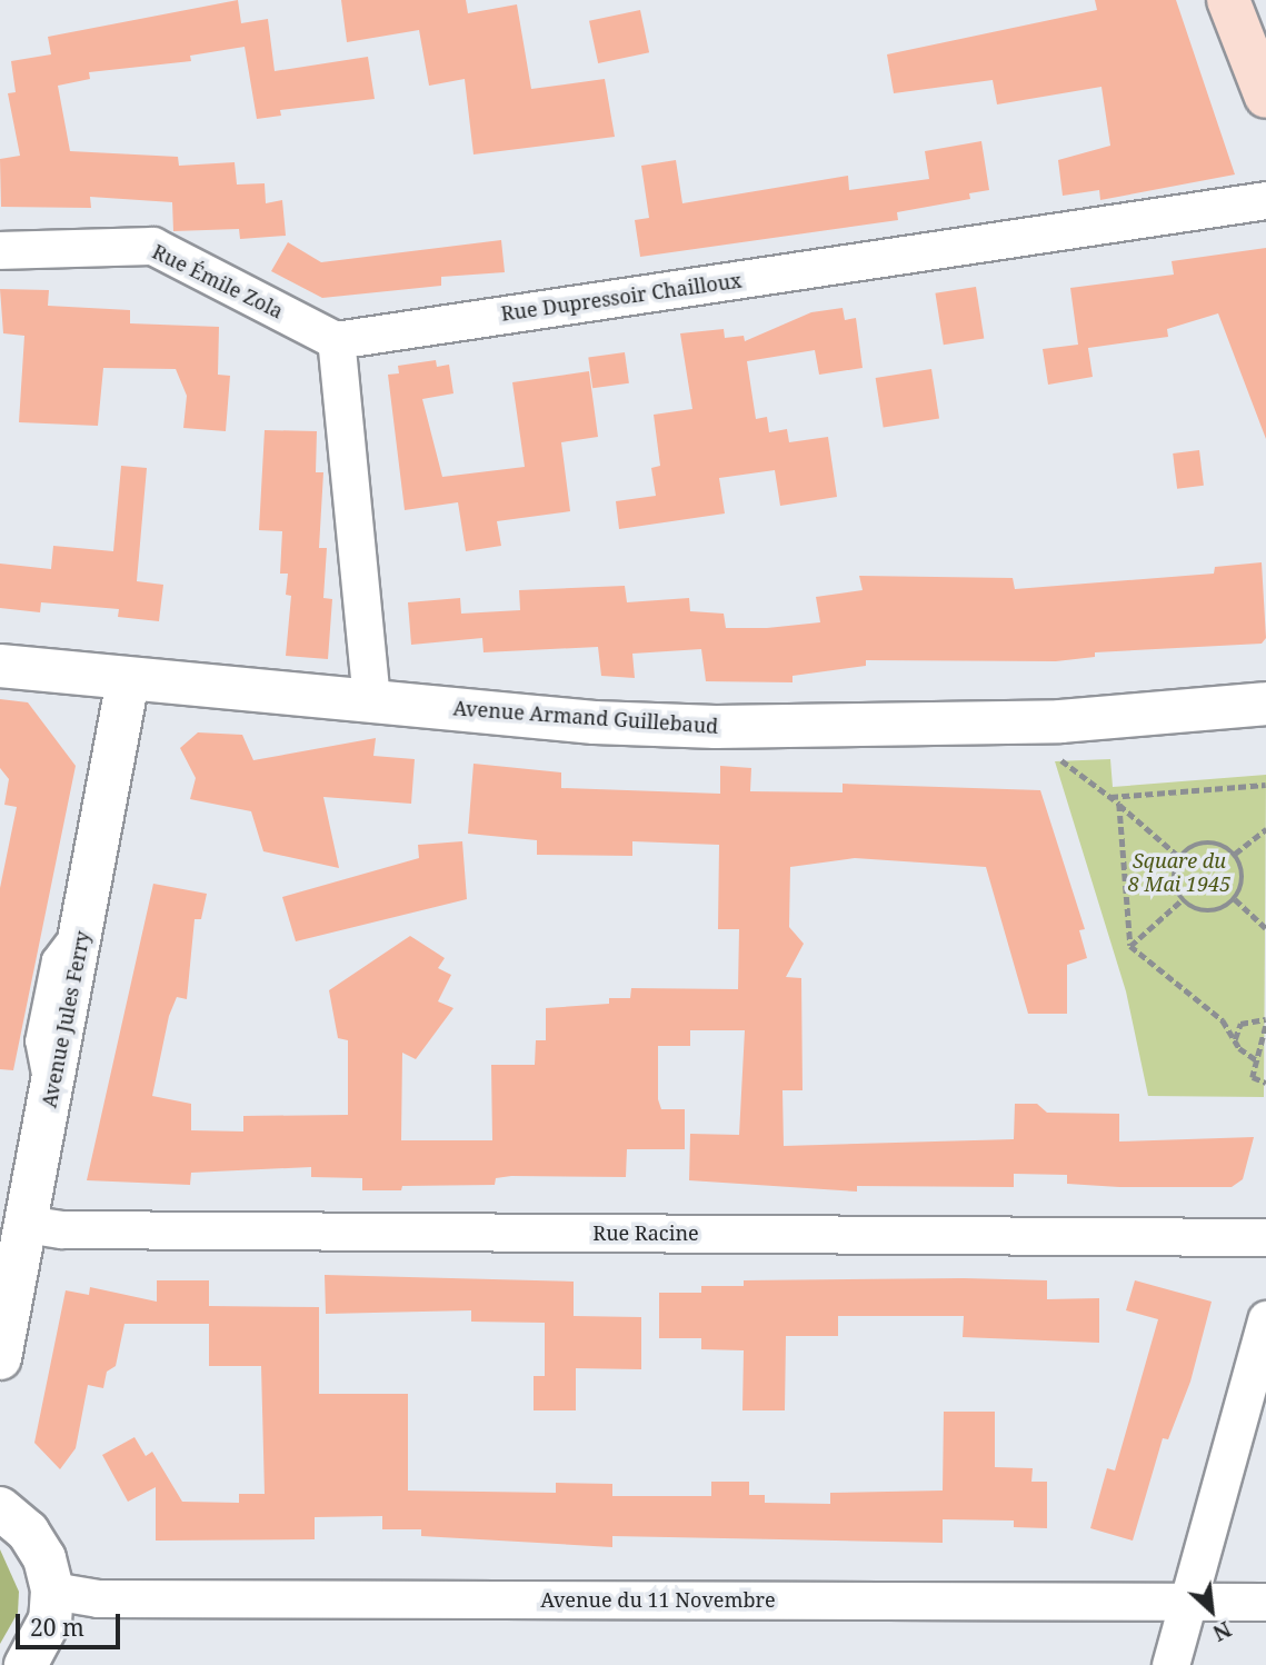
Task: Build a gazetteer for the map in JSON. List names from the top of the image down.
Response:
{
  "streets": {
    "street": [
      "Rue Émile Zola",
      "Rue Dupressoir Chailloux",
      "Avenue Armand Guillebaud",
      "Avenue Jules Ferry",
      "Rue Racine",
      "Avenue du 11 Novembre"
    ]
  },
  "crossings": [
    ["Rue Émile Zola", "Rue Dupressoir Chailloux"],
    ["Avenue Armand Guillebaud", "Avenue Jules Ferry"],
    ["Avenue Jules Ferry", "Rue Racine"]
  ],
  "parks": ["Square du 8 Mai 1945"],
  "scale_bar": "20 m",
  "north": "bottom right"
}
